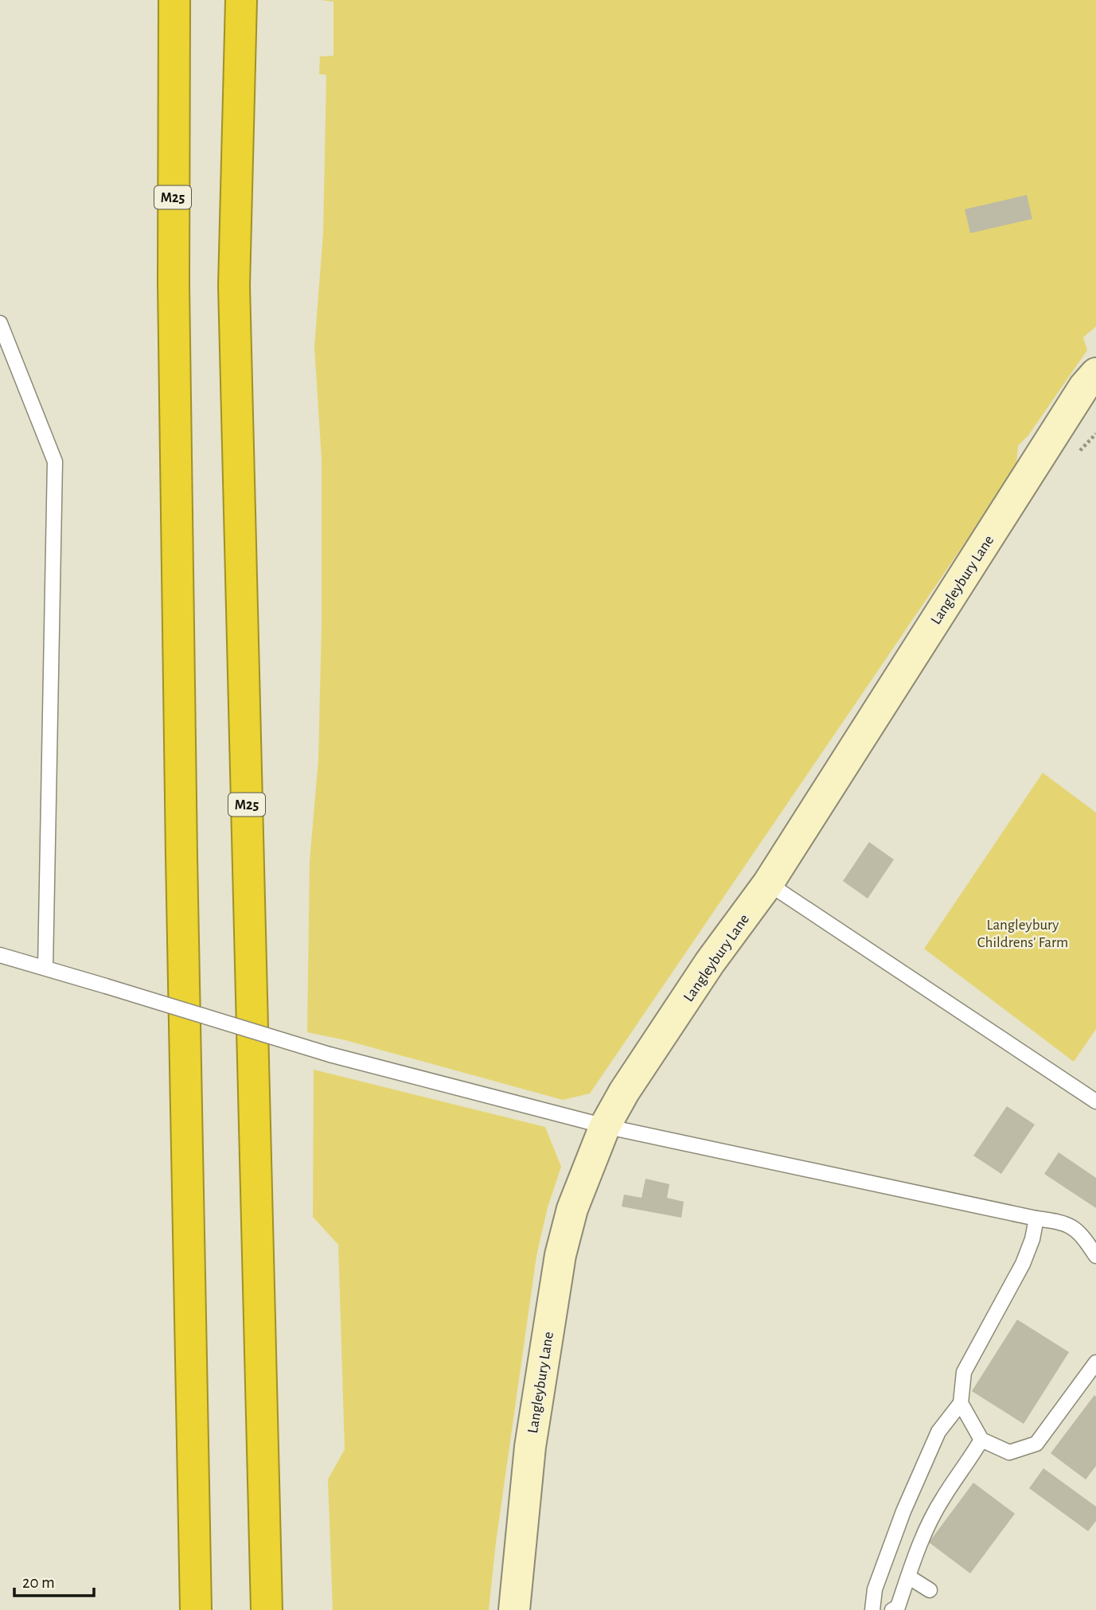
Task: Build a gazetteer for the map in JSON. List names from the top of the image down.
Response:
{
  "streets": {
    "highway": ["M25"],
    "street": ["Langleybury Lane"]
  },
  "parks": ["Langleybury Childrens' Farm"],
  "scale_bar": "20 m"
}
